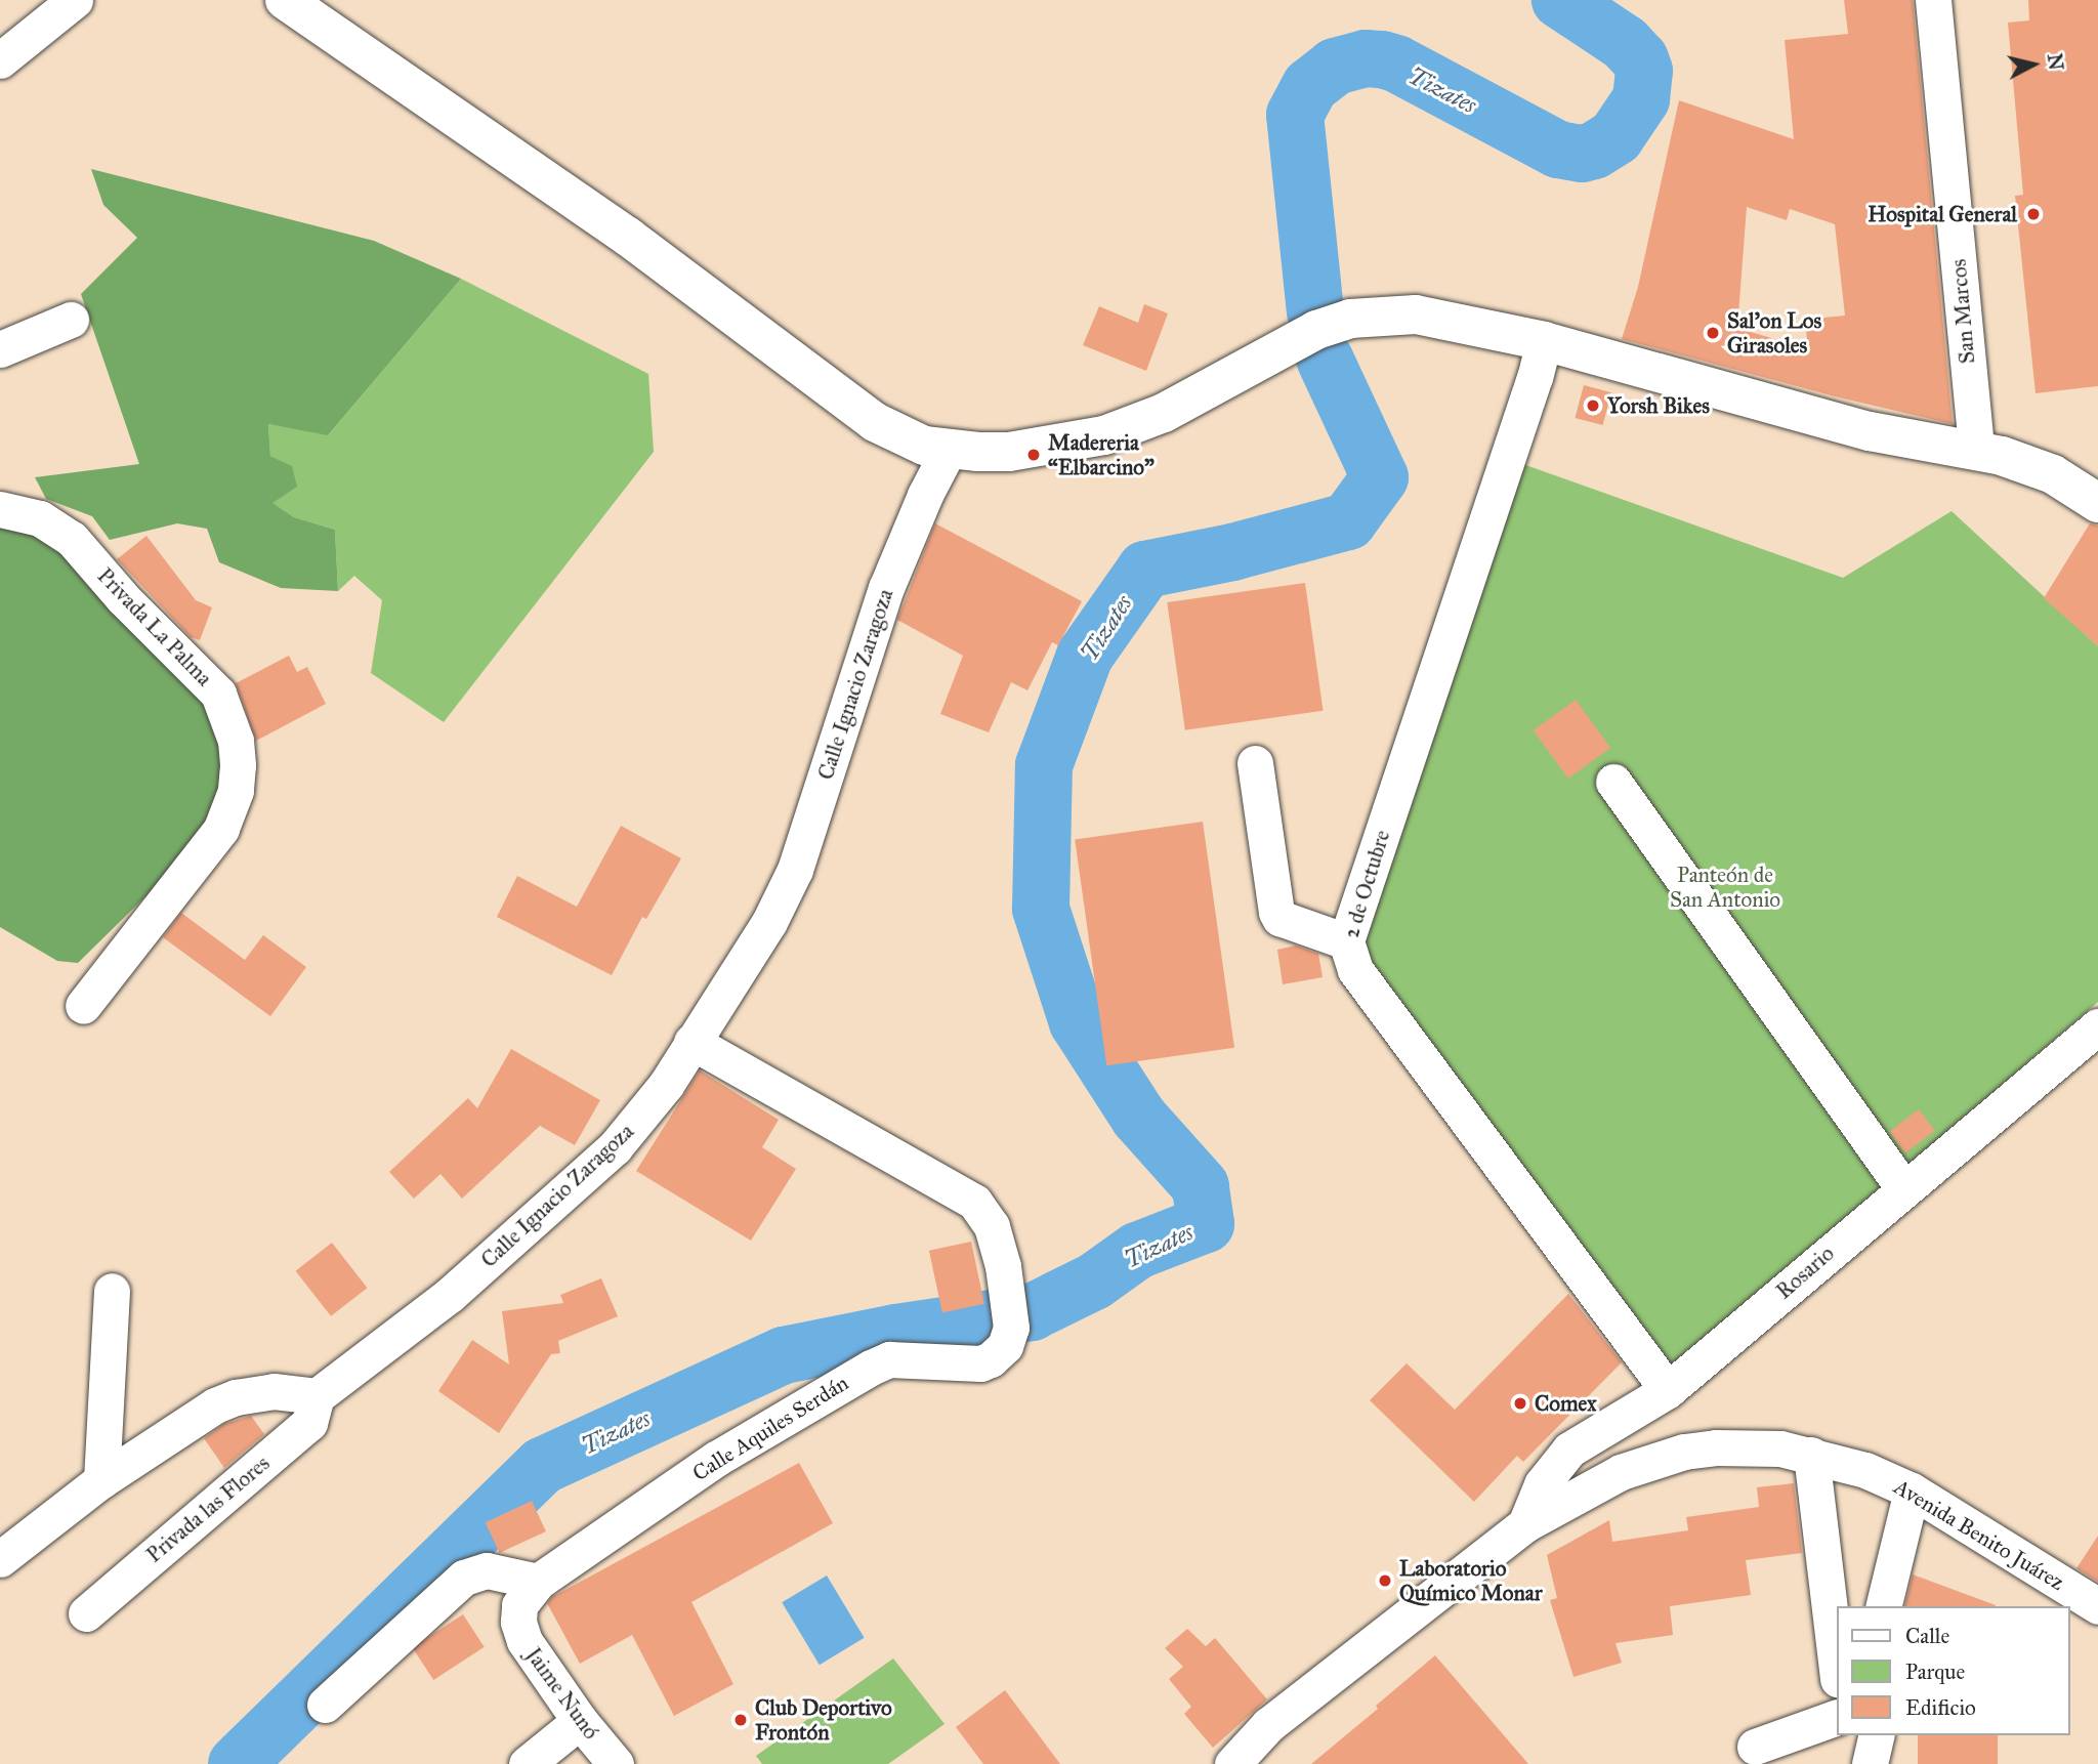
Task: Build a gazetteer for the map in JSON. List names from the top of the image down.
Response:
{
  "streets": {
    "street": [
      "San Marcos",
      "Privada La Palma",
      "Calle Ignacio Zaragoza",
      "2 de Octubre",
      "Rosario",
      "Calle Aquiles Serdán",
      "Privada las Flores",
      "Avenida Benito Juárez",
      "Jaime Nunó"
    ]
  },
  "crossings": [
    ["Calle Ignacio Zaragoza", "Calle Aquiles Serdán"],
    ["Calle Ignacio Zaragoza", "Privada las Flores"],
    ["2 de Octubre", "Rosario"],
    ["Rosario", "Avenida Benito Juárez"],
    ["Calle Aquiles Serdán", "Jaime Nunó"]
  ],
  "water": ["Tizates"],
  "parks": ["Panteón de San Antonio"],
  "places": [
    "Hospital General",
    "Sal'on Los Girasoles",
    "Yorsh Bikes",
    "Madereria “Elbarcino”",
    "Comex",
    "Laboratorio Químico Monar",
    "Club Deportivo Frontón"
  ],
  "legend": ["Calle", "Parque", "Edificio"],
  "north": "right"
}
